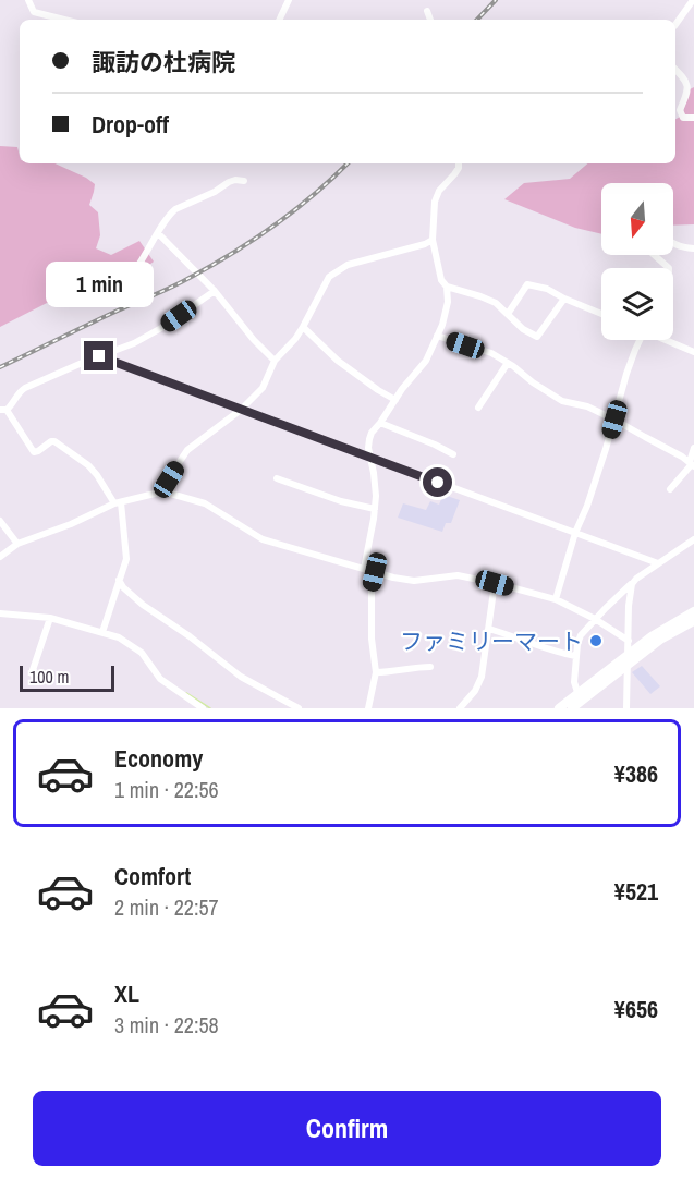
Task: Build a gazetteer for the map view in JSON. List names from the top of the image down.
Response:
{
  "places": ["ファミリーマート"],
  "scale_bar": "100 m",
  "north": "bottom",
  "page": {
    "banner": ["諏訪の杜病院", "Drop-off"],
    "bubble": "1 min",
    "scale": "100 m",
    "list": [
      {
        "name": "Economy",
        "note": "1 min · 22:56",
        "value": "¥386"
      },
      {
        "name": "Comfort",
        "note": "2 min · 22:57",
        "value": "¥521"
      },
      {
        "name": "XL",
        "note": "3 min · 22:58",
        "value": "¥656"
      }
    ],
    "buttons": "Confirm"
  }
}
